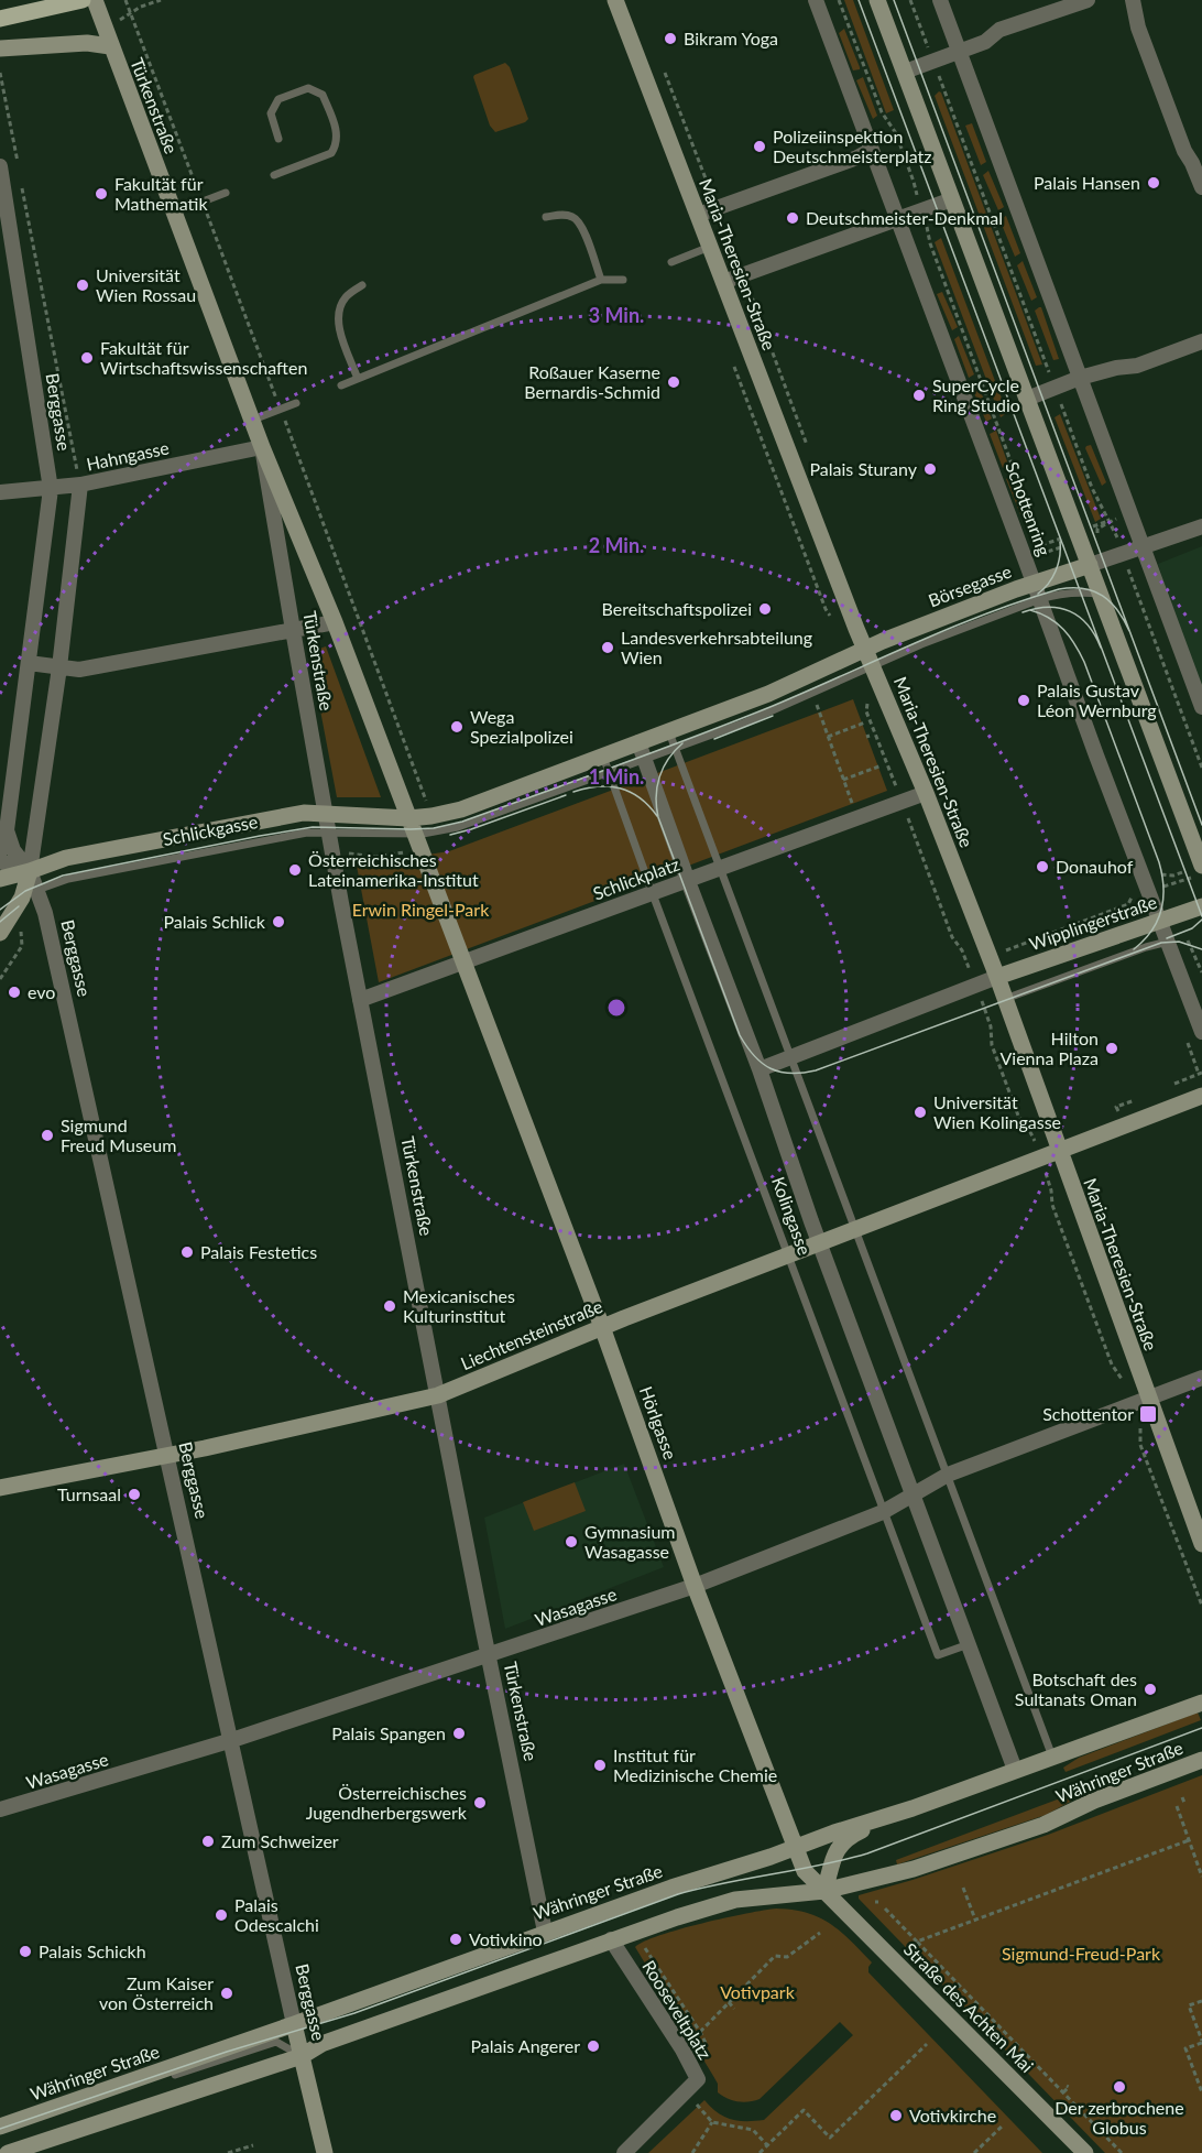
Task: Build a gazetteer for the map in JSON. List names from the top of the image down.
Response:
{
  "streets": {
    "main road": [
      "Türkenstraße",
      "Maria-Theresien-Straße",
      "Berggasse",
      "Schottenring",
      "Börsegasse",
      "Schlickgasse",
      "Wipplingerstraße",
      "Liechtensteinstraße",
      "Hörlgasse",
      "Währinger Straße",
      "Straße des Achten Mai"
    ],
    "street": [
      "Hahngasse",
      "Schlickplatz",
      "Kolingasse",
      "Wasagasse",
      "Rooseveltplatz"
    ]
  },
  "crossings": [
    ["Türkenstraße", "Hahngasse"],
    ["Türkenstraße", "Schlickgasse"],
    ["Türkenstraße", "Schlickplatz"],
    ["Türkenstraße", "Liechtensteinstraße"],
    ["Türkenstraße", "Hörlgasse"],
    ["Türkenstraße", "Wasagasse"],
    ["Türkenstraße", "Währinger Straße"],
    ["Maria-Theresien-Straße", "Börsegasse"],
    ["Maria-Theresien-Straße", "Schlickplatz"],
    ["Maria-Theresien-Straße", "Wipplingerstraße"],
    ["Maria-Theresien-Straße", "Liechtensteinstraße"],
    ["Maria-Theresien-Straße", "Wasagasse"],
    ["Berggasse", "Hahngasse"],
    ["Berggasse", "Schlickgasse"],
    ["Berggasse", "Liechtensteinstraße"],
    ["Berggasse", "Wasagasse"],
    ["Berggasse", "Währinger Straße"],
    ["Schottenring", "Börsegasse"],
    ["Schottenring", "Wipplingerstraße"],
    ["Schlickplatz", "Kolingasse"],
    ["Schlickplatz", "Hörlgasse"],
    ["Kolingasse", "Liechtensteinstraße"],
    ["Kolingasse", "Wasagasse"],
    ["Kolingasse", "Währinger Straße"],
    ["Liechtensteinstraße", "Hörlgasse"],
    ["Hörlgasse", "Wasagasse"],
    ["Hörlgasse", "Währinger Straße"],
    ["Hörlgasse", "Straße des Achten Mai"],
    ["Währinger Straße", "Straße des Achten Mai"],
    ["Währinger Straße", "Rooseveltplatz"]
  ],
  "parks": ["Erwin Ringel-Park", "Sigmund-Freud-Park", "Votivpark"],
  "places": {
    "other": [
      "Bikram Yoga",
      "Polizeiinspektion Deutschmeisterplatz",
      "Palais Hansen",
      "Fakultät für Mathematik",
      "Deutschmeister-Denkmal",
      "Universität Wien Rossau",
      "Fakultät für Wirtschaftswissenschaften",
      "Roßauer Kaserne Bernardis-Schmid",
      "SuperCycle Ring Studio",
      "Palais Sturany",
      "Bereitschaftspolizei",
      "Landesverkehrsabteilung Wien",
      "Palais Gustav Léon Wernburg",
      "Wega Spezialpolizei",
      "Donauhof",
      "Österreichisches Lateinamerika-Institut",
      "Palais Schlick",
      "evo",
      "Hilton Vienna Plaza",
      "Universität Wien Kolingasse",
      "Sigmund Freud Museum",
      "Palais Festetics",
      "Mexicanisches Kulturinstitut",
      "Turnsaal",
      "Gymnasium Wasagasse",
      "Botschaft des Sultanats Oman",
      "Palais Spangen",
      "Institut für Medizinische Chemie",
      "Österreichisches Jugendherbergswerk",
      "Zum Schweizer",
      "Palais Odescalchi",
      "Votivkino",
      "Palais Schickh",
      "Zum Kaiser von Österreich",
      "Palais Angerer",
      "Der zerbrochene Globus",
      "Votivkirche"
    ],
    "transit": ["Schottentor"]
  },
  "rings": ["3 Min.", "2 Min.", "1 Min."]
}
